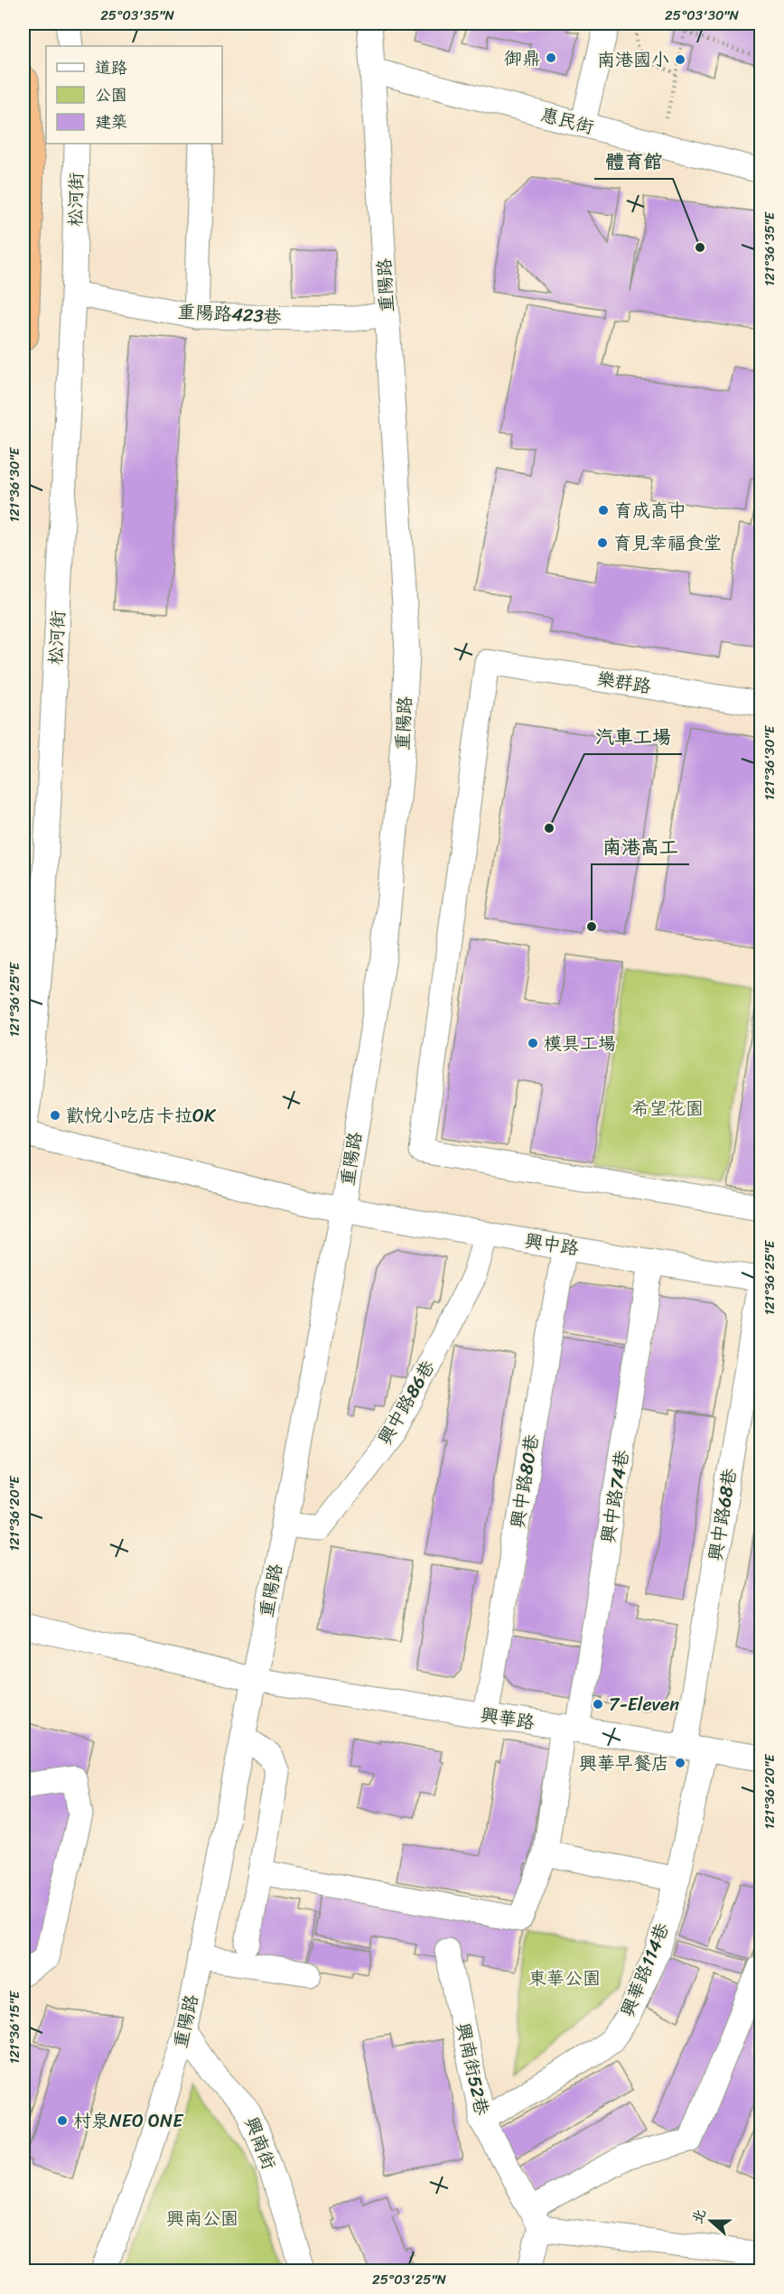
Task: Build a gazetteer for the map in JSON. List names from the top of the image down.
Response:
{
  "streets": {
    "street": [
      "惠民街",
      "松河街",
      "重陽路",
      "重陽路423巷",
      "樂群路",
      "興中路",
      "興中路86巷",
      "興中路80巷",
      "興中路74巷",
      "興中路68巷",
      "興華路",
      "興華路114巷",
      "興南街52巷",
      "興南街"
    ]
  },
  "crossings": [
    ["惠民街", "重陽路"],
    ["松河街", "重陽路423巷"],
    ["松河街", "興中路"],
    ["重陽路", "重陽路423巷"],
    ["重陽路", "興中路"],
    ["重陽路", "興中路86巷"],
    ["重陽路", "興華路"],
    ["重陽路", "興南街"],
    ["興中路", "興中路86巷"],
    ["興中路", "興中路80巷"],
    ["興中路", "興中路74巷"],
    ["興中路80巷", "興華路"],
    ["興中路74巷", "興華路"],
    ["興中路68巷", "興華路"],
    ["興中路68巷", "興華路114巷"],
    ["興華路", "興華路114巷"],
    ["興華路114巷", "興南街52巷"]
  ],
  "parks": ["希望花園", "東華公園", "興南公園"],
  "places": [
    "御鼎",
    "南港國小",
    "體育館",
    "育成高中",
    "育見幸福食堂",
    "汽車工場",
    "南港高工",
    "模具工場",
    "歡悅小吃店卡拉OK",
    "7-Eleven",
    "興華早餐店",
    "村泉NEO ONE"
  ],
  "legend": ["道路", "公園", "建築"],
  "north": "left",
  "coordinates": [
    "25°03'35\"N",
    "25°03'30\"N",
    "121°36'35\"E",
    "121°36'30\"E",
    "121°36'25\"E",
    "121°36'20\"E",
    "121°36'15\"E",
    "25°03'25\"N"
  ]
}
